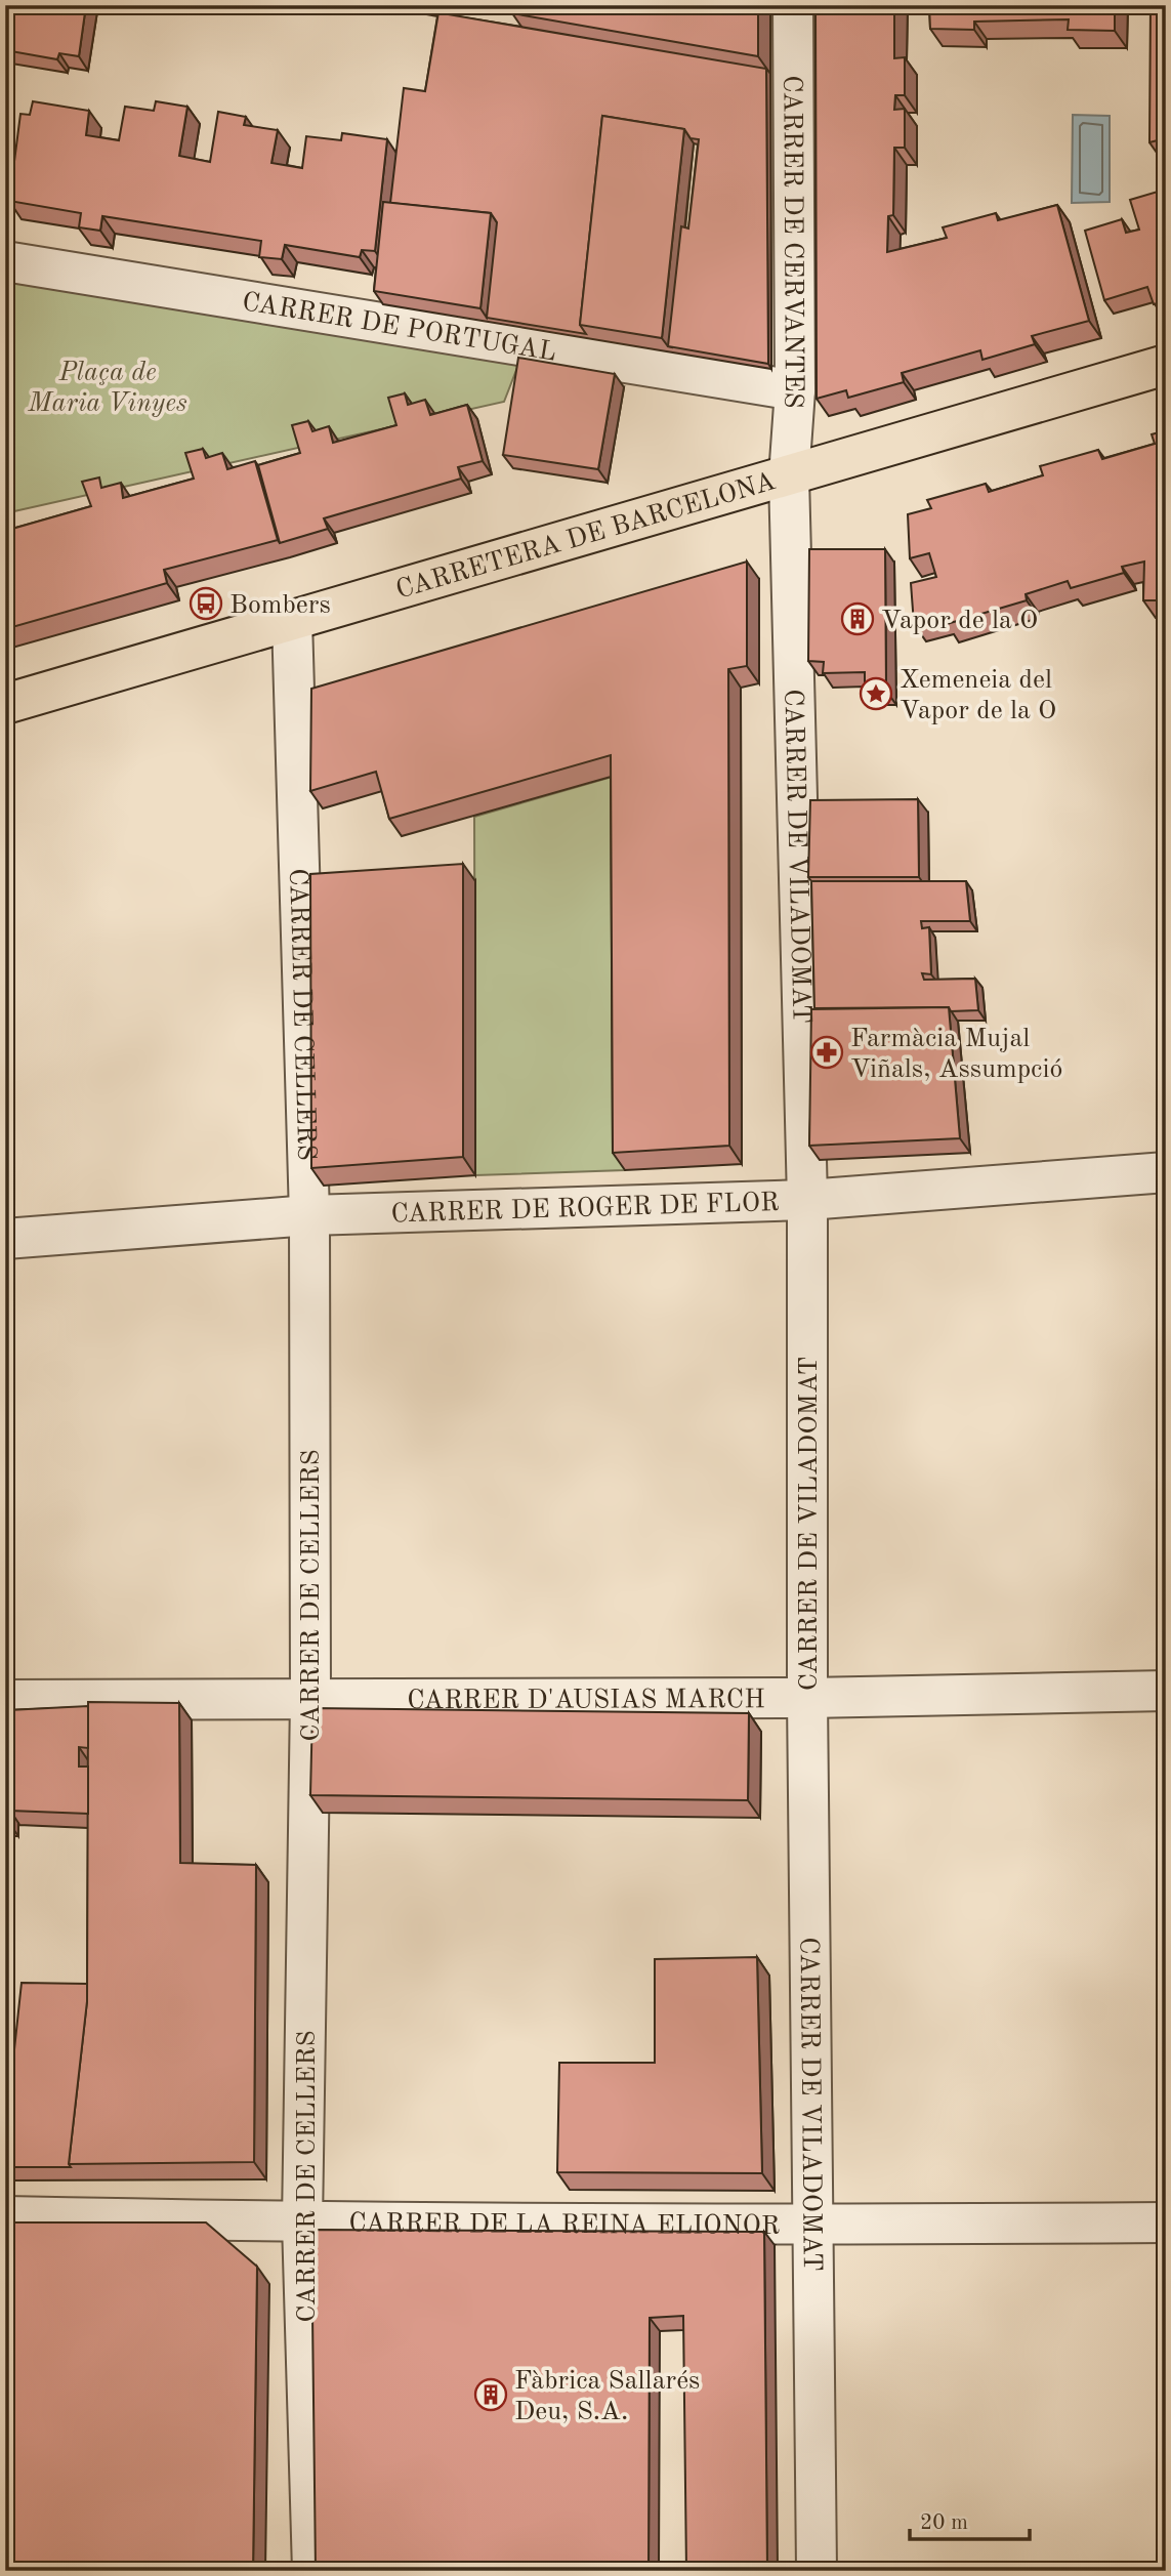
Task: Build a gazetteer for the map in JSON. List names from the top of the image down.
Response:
{
  "streets": {
    "main road": ["CARRETERA DE BARCELONA"],
    "street": [
      "CARRER DE CERVANTES",
      "CARRER DE PORTUGAL",
      "CARRER DE VILADOMAT",
      "CARRER DE CELLERS",
      "CARRER DE ROGER DE FLOR",
      "CARRER D'AUSIAS MARCH",
      "CARRER DE LA REINA ELIONOR"
    ]
  },
  "crossings": [
    ["CARRER DE CERVANTES", "CARRER DE PORTUGAL"],
    ["CARRER DE CERVANTES", "CARRETERA DE BARCELONA"],
    ["CARRER DE CERVANTES", "CARRER DE VILADOMAT"],
    ["CARRETERA DE BARCELONA", "CARRER DE VILADOMAT"],
    ["CARRETERA DE BARCELONA", "CARRER DE CELLERS"],
    ["CARRER DE VILADOMAT", "CARRER DE ROGER DE FLOR"],
    ["CARRER DE VILADOMAT", "CARRER D'AUSIAS MARCH"],
    ["CARRER DE VILADOMAT", "CARRER DE LA REINA ELIONOR"],
    ["CARRER DE CELLERS", "CARRER DE ROGER DE FLOR"],
    ["CARRER DE CELLERS", "CARRER D'AUSIAS MARCH"],
    ["CARRER DE CELLERS", "CARRER DE LA REINA ELIONOR"]
  ],
  "parks": ["Plaça de Maria Vinyes"],
  "places": {
    "bus stop": ["Bombers"],
    "building": ["Vapor de la O", "Fàbrica Sallarés Deu, S.A."],
    "place": ["Xemeneia del Vapor de la O"],
    "pharmacy": ["Farmàcia Mujal Viñals, Assumpció"]
  },
  "scale_bar": "20 m"
}
